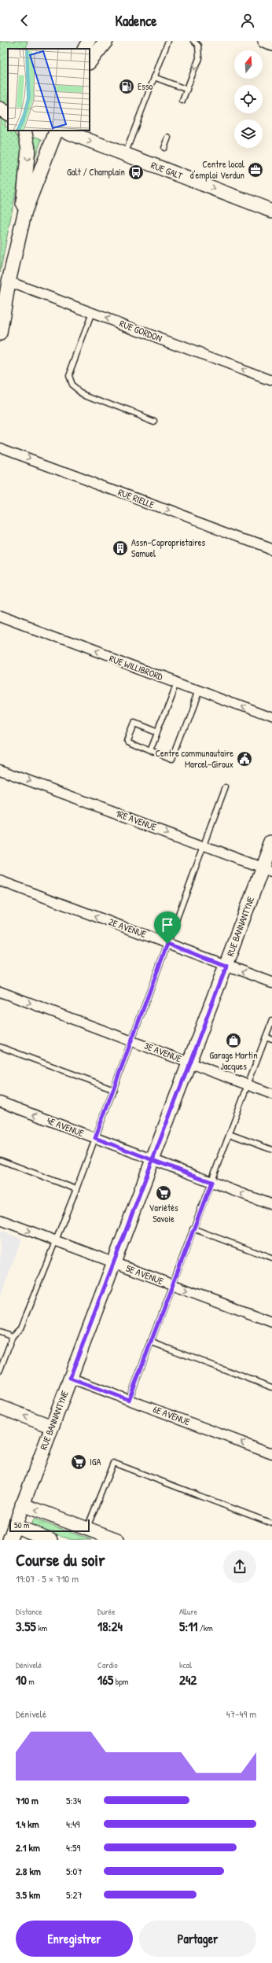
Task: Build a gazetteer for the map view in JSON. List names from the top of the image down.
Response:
{
  "streets": {
    "street": [
      "RUE GALT",
      "RUE GORDON",
      "RUE RIELLE",
      "RUE WILLIBRORD",
      "1RE AVENUE",
      "RUE BANNANTYNE",
      "2E AVENUE",
      "3E AVENUE",
      "4E AVENUE",
      "5E AVENUE",
      "6E AVENUE"
    ]
  },
  "crossings": [
    ["1RE AVENUE", "RUE BANNANTYNE"],
    ["RUE BANNANTYNE", "2E AVENUE"],
    ["RUE BANNANTYNE", "3E AVENUE"],
    ["RUE BANNANTYNE", "4E AVENUE"],
    ["RUE BANNANTYNE", "5E AVENUE"],
    ["RUE BANNANTYNE", "6E AVENUE"]
  ],
  "one_way": [
    "RUE GALT",
    "RUE GORDON",
    "RUE RIELLE",
    "RUE WILLIBRORD",
    "1RE AVENUE",
    "2E AVENUE",
    "3E AVENUE",
    "4E AVENUE",
    "5E AVENUE",
    "6E AVENUE"
  ],
  "places": {
    "fuel station": ["Esso"],
    "office": ["Centre local d'emploi Verdun"],
    "bus stop": ["Galt / Champlain"],
    "building": ["Assn-Coproprietaires Samuel"],
    "public building": ["Centre communautaire Marcel-Giroux"],
    "shop": ["Garage Martin Jacques"],
    "supermarket": ["Variétés Savoie", "IGA"]
  },
  "scale_bar": "50 m",
  "north": "top",
  "page": {
    "header": "Kadence",
    "scale": "50 m",
    "heading": ["Course du soir", "19:07 · 5 × 710 m"],
    "stats": [
      ["Distance", "3.55 km"],
      ["Durée", "18:24"],
      ["Allure", "5:11 /km"],
      ["Dénivelé", "10 m"],
      ["Cardio", "165 bpm"],
      ["kcal", "242"]
    ],
    "chart": ["Dénivelé", "47–49 m"],
    "list": [
      {
        "name": "710 m",
        "note": "5:34"
      },
      {
        "name": "1.4 km",
        "note": "4:49"
      },
      {
        "name": "2.1 km",
        "note": "4:59"
      },
      {
        "name": "2.8 km",
        "note": "5:07"
      },
      {
        "name": "3.5 km",
        "note": "5:27"
      }
    ],
    "buttons": ["Enregistrer", "Partager"]
  }
}
